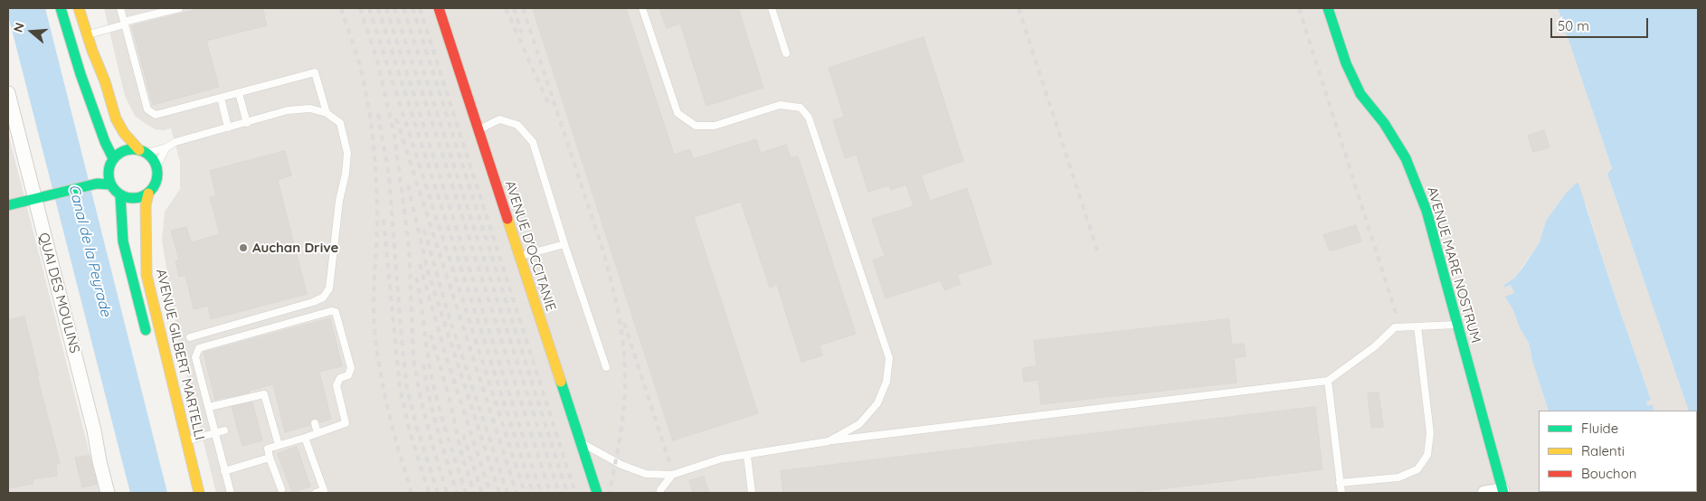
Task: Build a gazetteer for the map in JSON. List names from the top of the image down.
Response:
{
  "streets": {
    "street": [
      "AVENUE D'OCCITANIE",
      "AVENUE MARE NOSTRUM",
      "QUAI DES MOULINS",
      "AVENUE GILBERT MARTELLI"
    ]
  },
  "water": ["Canal de la Peyrade"],
  "places": ["Auchan Drive"],
  "legend": ["Fluide", "Ralenti", "Bouchon"],
  "scale_bar": "50 m",
  "north": "left"
}
